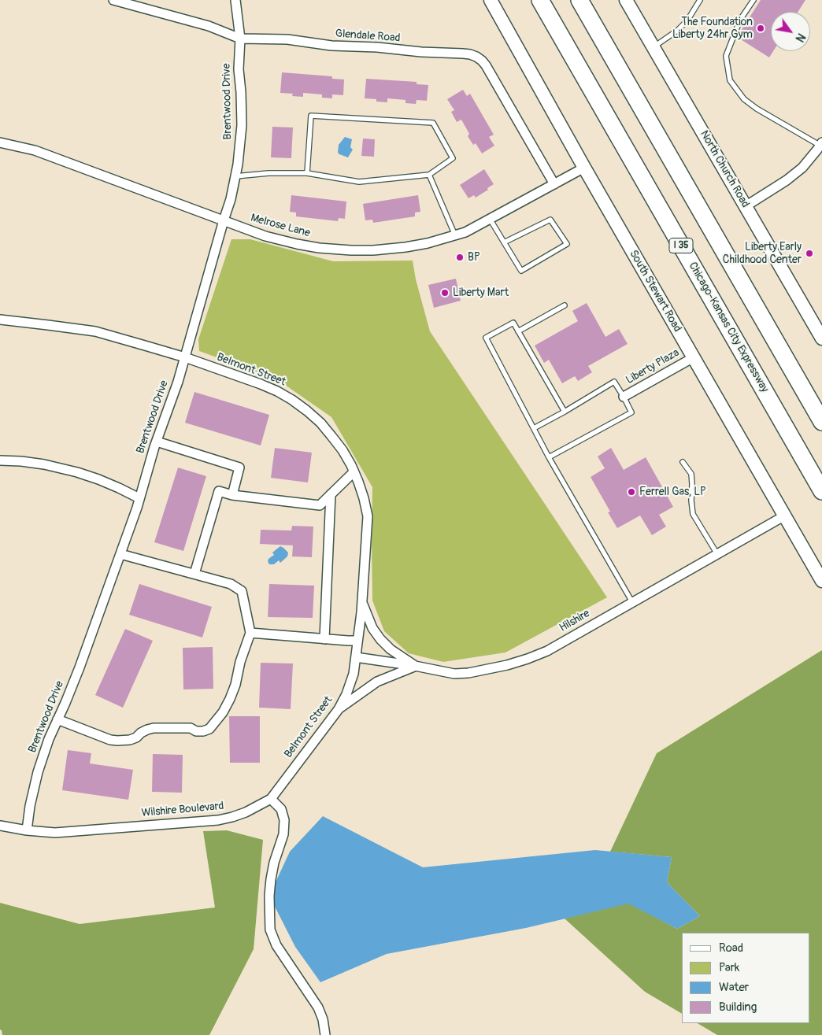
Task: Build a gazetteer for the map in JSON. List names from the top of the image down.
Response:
{
  "streets": {
    "highway": ["I 35", "Chicago-Kansas City Expressway"],
    "street": [
      "Glendale Road",
      "Brentwood Drive",
      "North Church Road",
      "Melrose Lane",
      "South Stewart Road",
      "Liberty Plaza",
      "Belmont Street",
      "Hilshire",
      "Wilshire Boulevard"
    ]
  },
  "crossings": [
    ["Glendale Road", "Brentwood Drive"],
    ["Glendale Road", "Melrose Lane"],
    ["Brentwood Drive", "Melrose Lane"],
    ["Brentwood Drive", "Belmont Street"],
    ["Brentwood Drive", "Wilshire Boulevard"],
    ["Melrose Lane", "South Stewart Road"],
    ["South Stewart Road", "Liberty Plaza"],
    ["South Stewart Road", "Hilshire"],
    ["Belmont Street", "Hilshire"],
    ["Belmont Street", "Wilshire Boulevard"]
  ],
  "places": [
    "The Foundation Liberty 24hr Gym",
    "Liberty Early Childhood Center",
    "BP",
    "Liberty Mart",
    "Ferrell Gas, LP"
  ],
  "legend": [
    "Road",
    "Park",
    "Water",
    "Building"
  ],
  "north": "bottom right"
}
